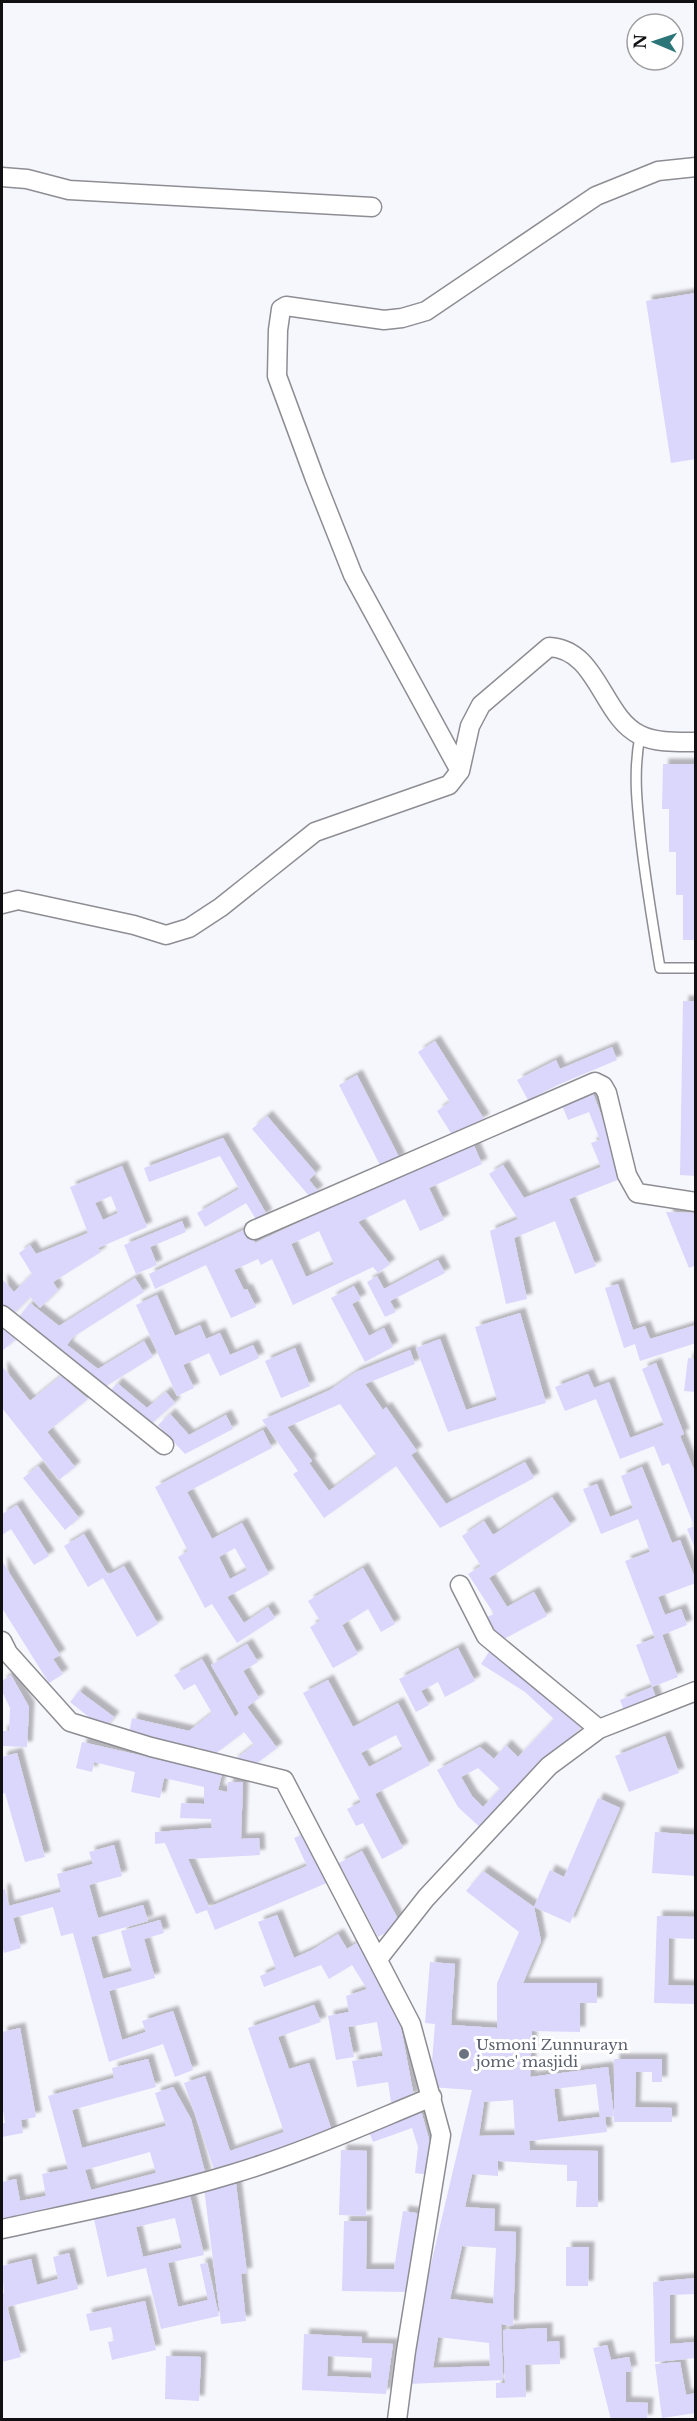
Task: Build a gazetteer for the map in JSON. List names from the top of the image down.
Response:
{
  "places": ["Usmoni Zunnurayn jome' masjidi"],
  "north": "left"
}
